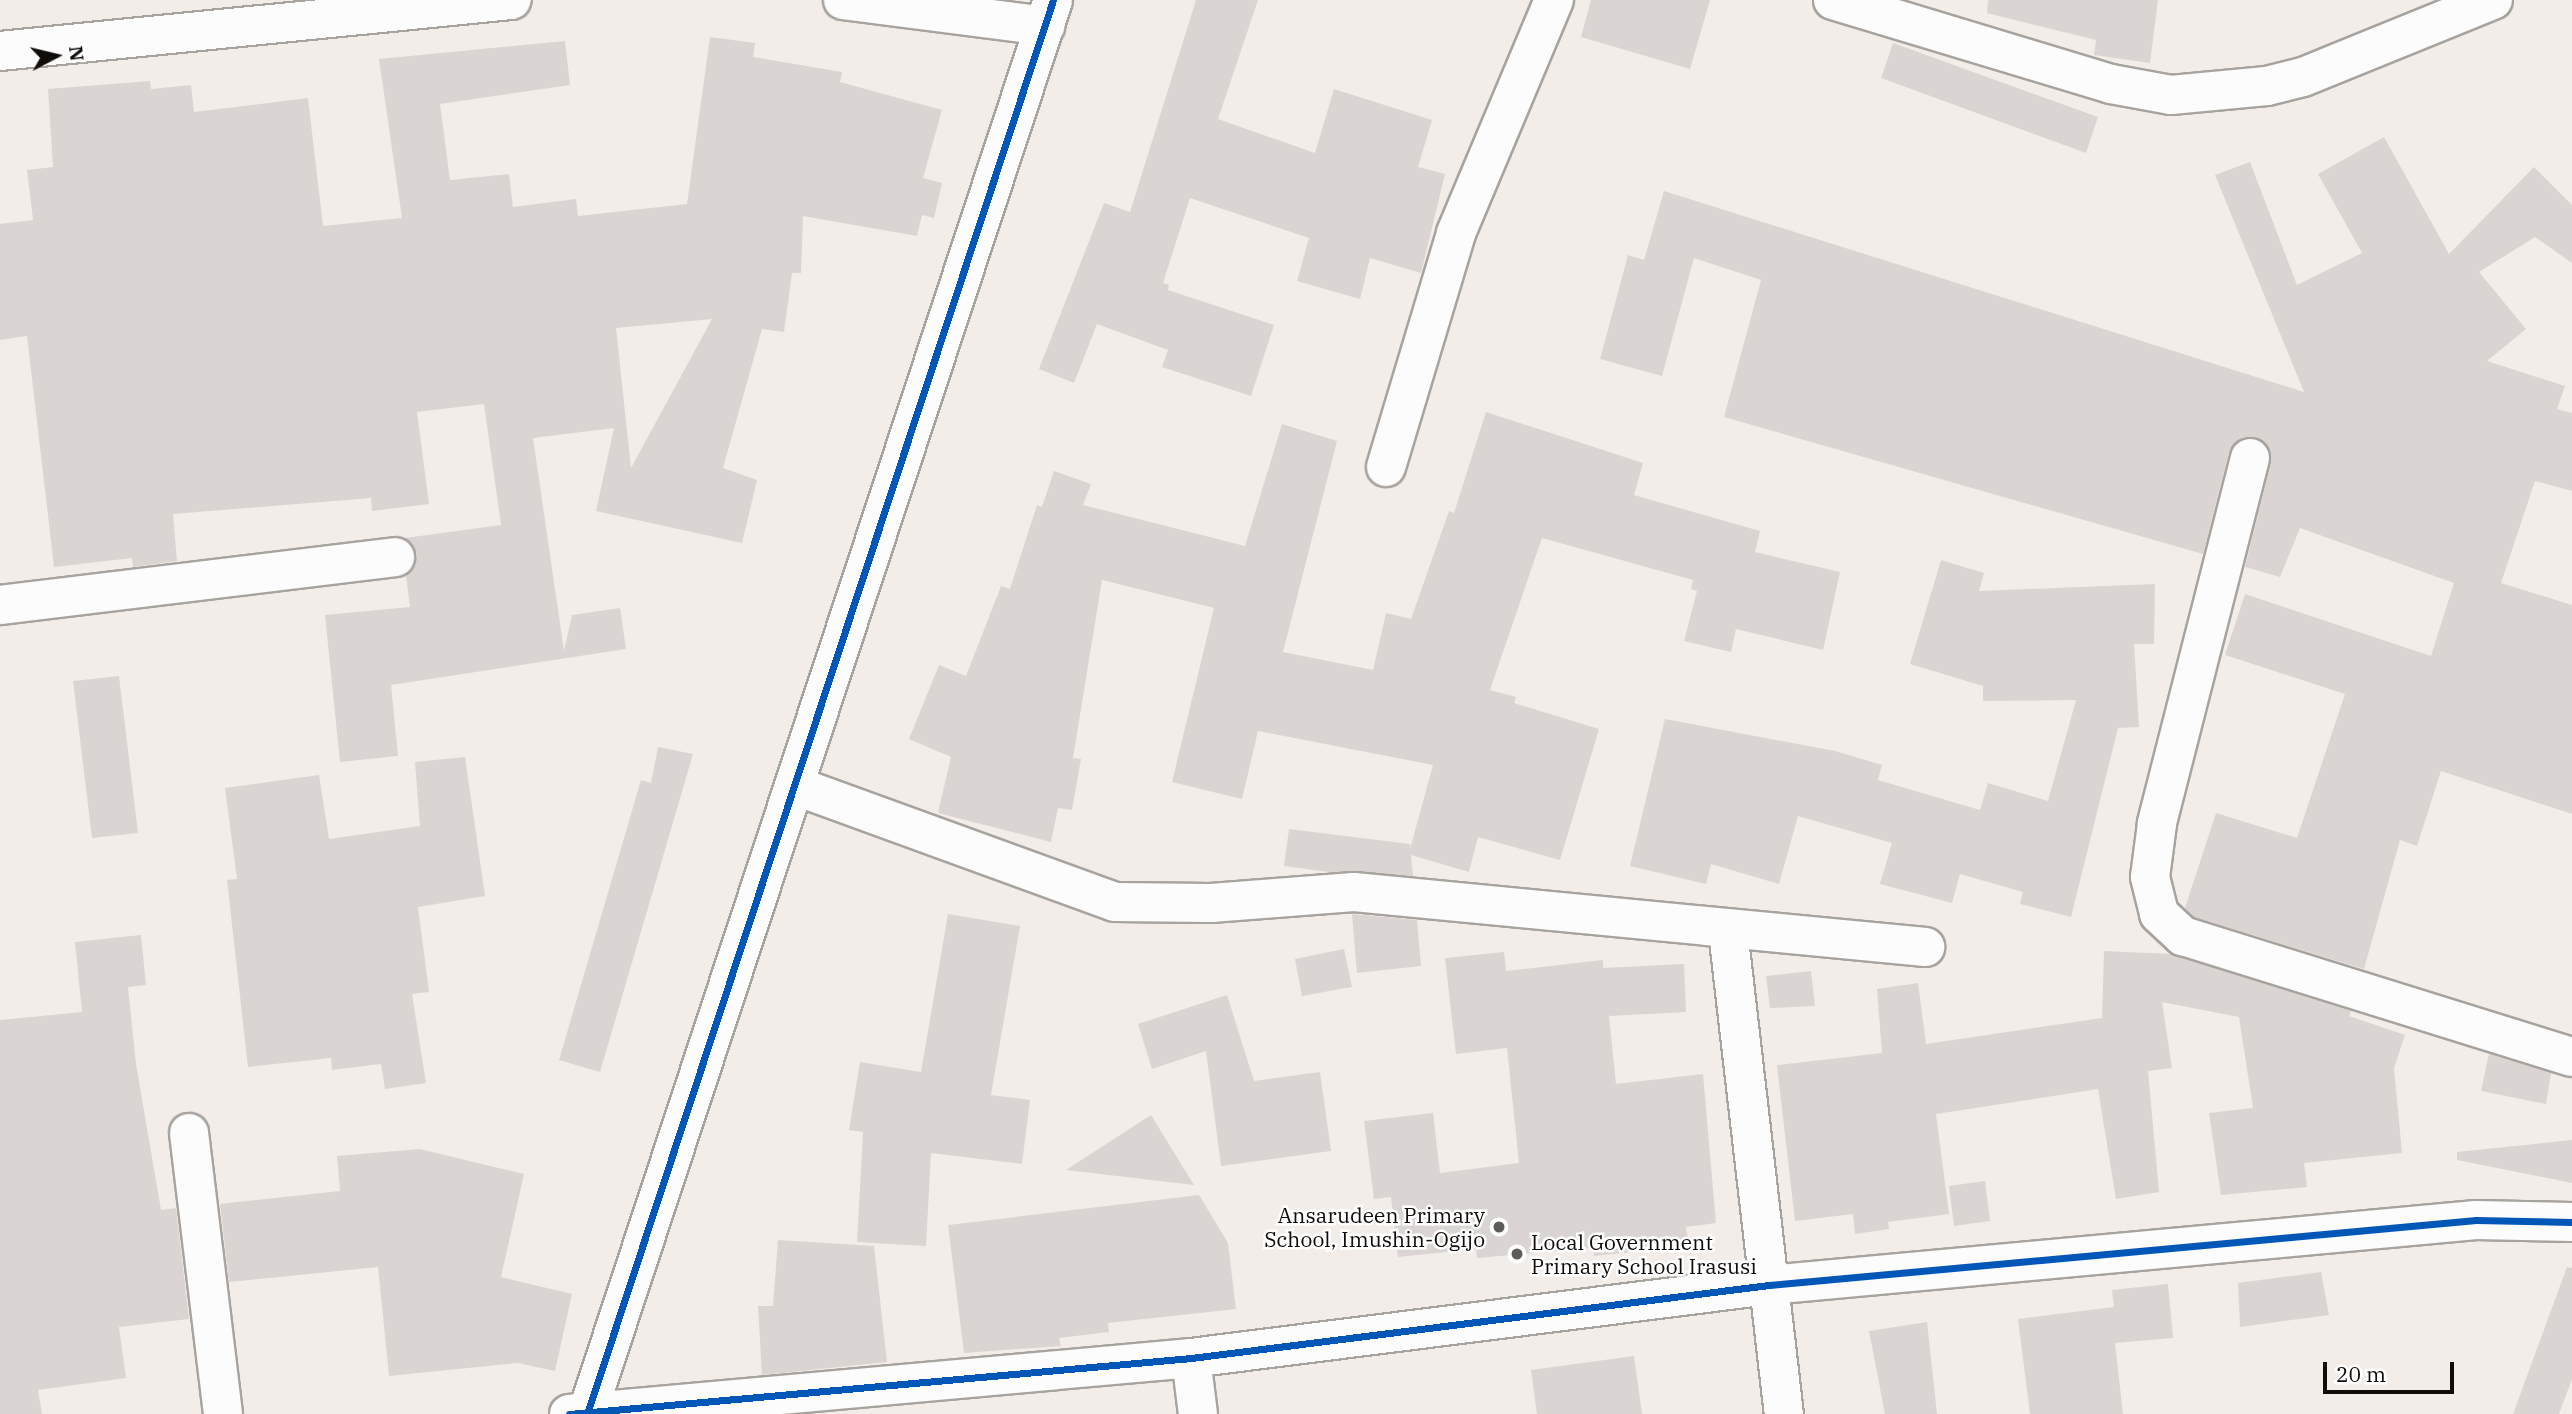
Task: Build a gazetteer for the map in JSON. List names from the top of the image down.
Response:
{
  "places": ["Ansarudeen Primary School, Imushin-Ogijo", "Local Government Primary School Irasusi"],
  "scale_bar": "20 m",
  "north": "right"
}
